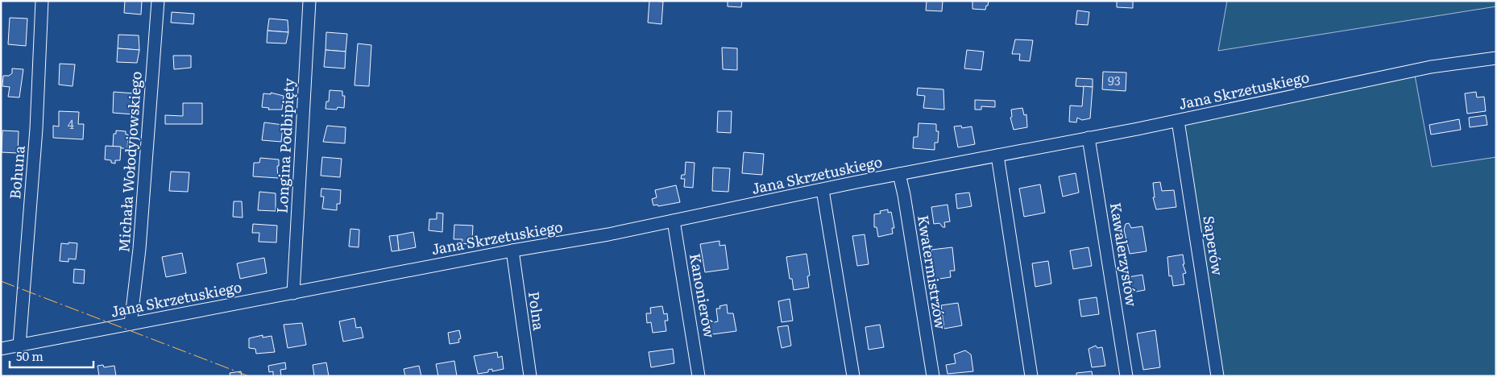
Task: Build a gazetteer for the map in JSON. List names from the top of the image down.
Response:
{
  "streets": {
    "street": [
      "Jana Skrzetuskiego",
      "Longina Podbipięty",
      "Michała Wołodyjowskiego",
      "Bohuna",
      "Saperów",
      "Kawalerzystów",
      "Kwatermistrzów",
      "Kanonierów",
      "Polna"
    ]
  },
  "crossings": [
    ["Jana Skrzetuskiego", "Longina Podbipięty"],
    ["Jana Skrzetuskiego", "Michała Wołodyjowskiego"],
    ["Jana Skrzetuskiego", "Bohuna"],
    ["Jana Skrzetuskiego", "Saperów"],
    ["Jana Skrzetuskiego", "Kawalerzystów"],
    ["Jana Skrzetuskiego", "Kwatermistrzów"],
    ["Jana Skrzetuskiego", "Kanonierów"],
    ["Jana Skrzetuskiego", "Polna"]
  ],
  "house_numbers": ["93", "4"],
  "scale_bar": "50 m"
}
